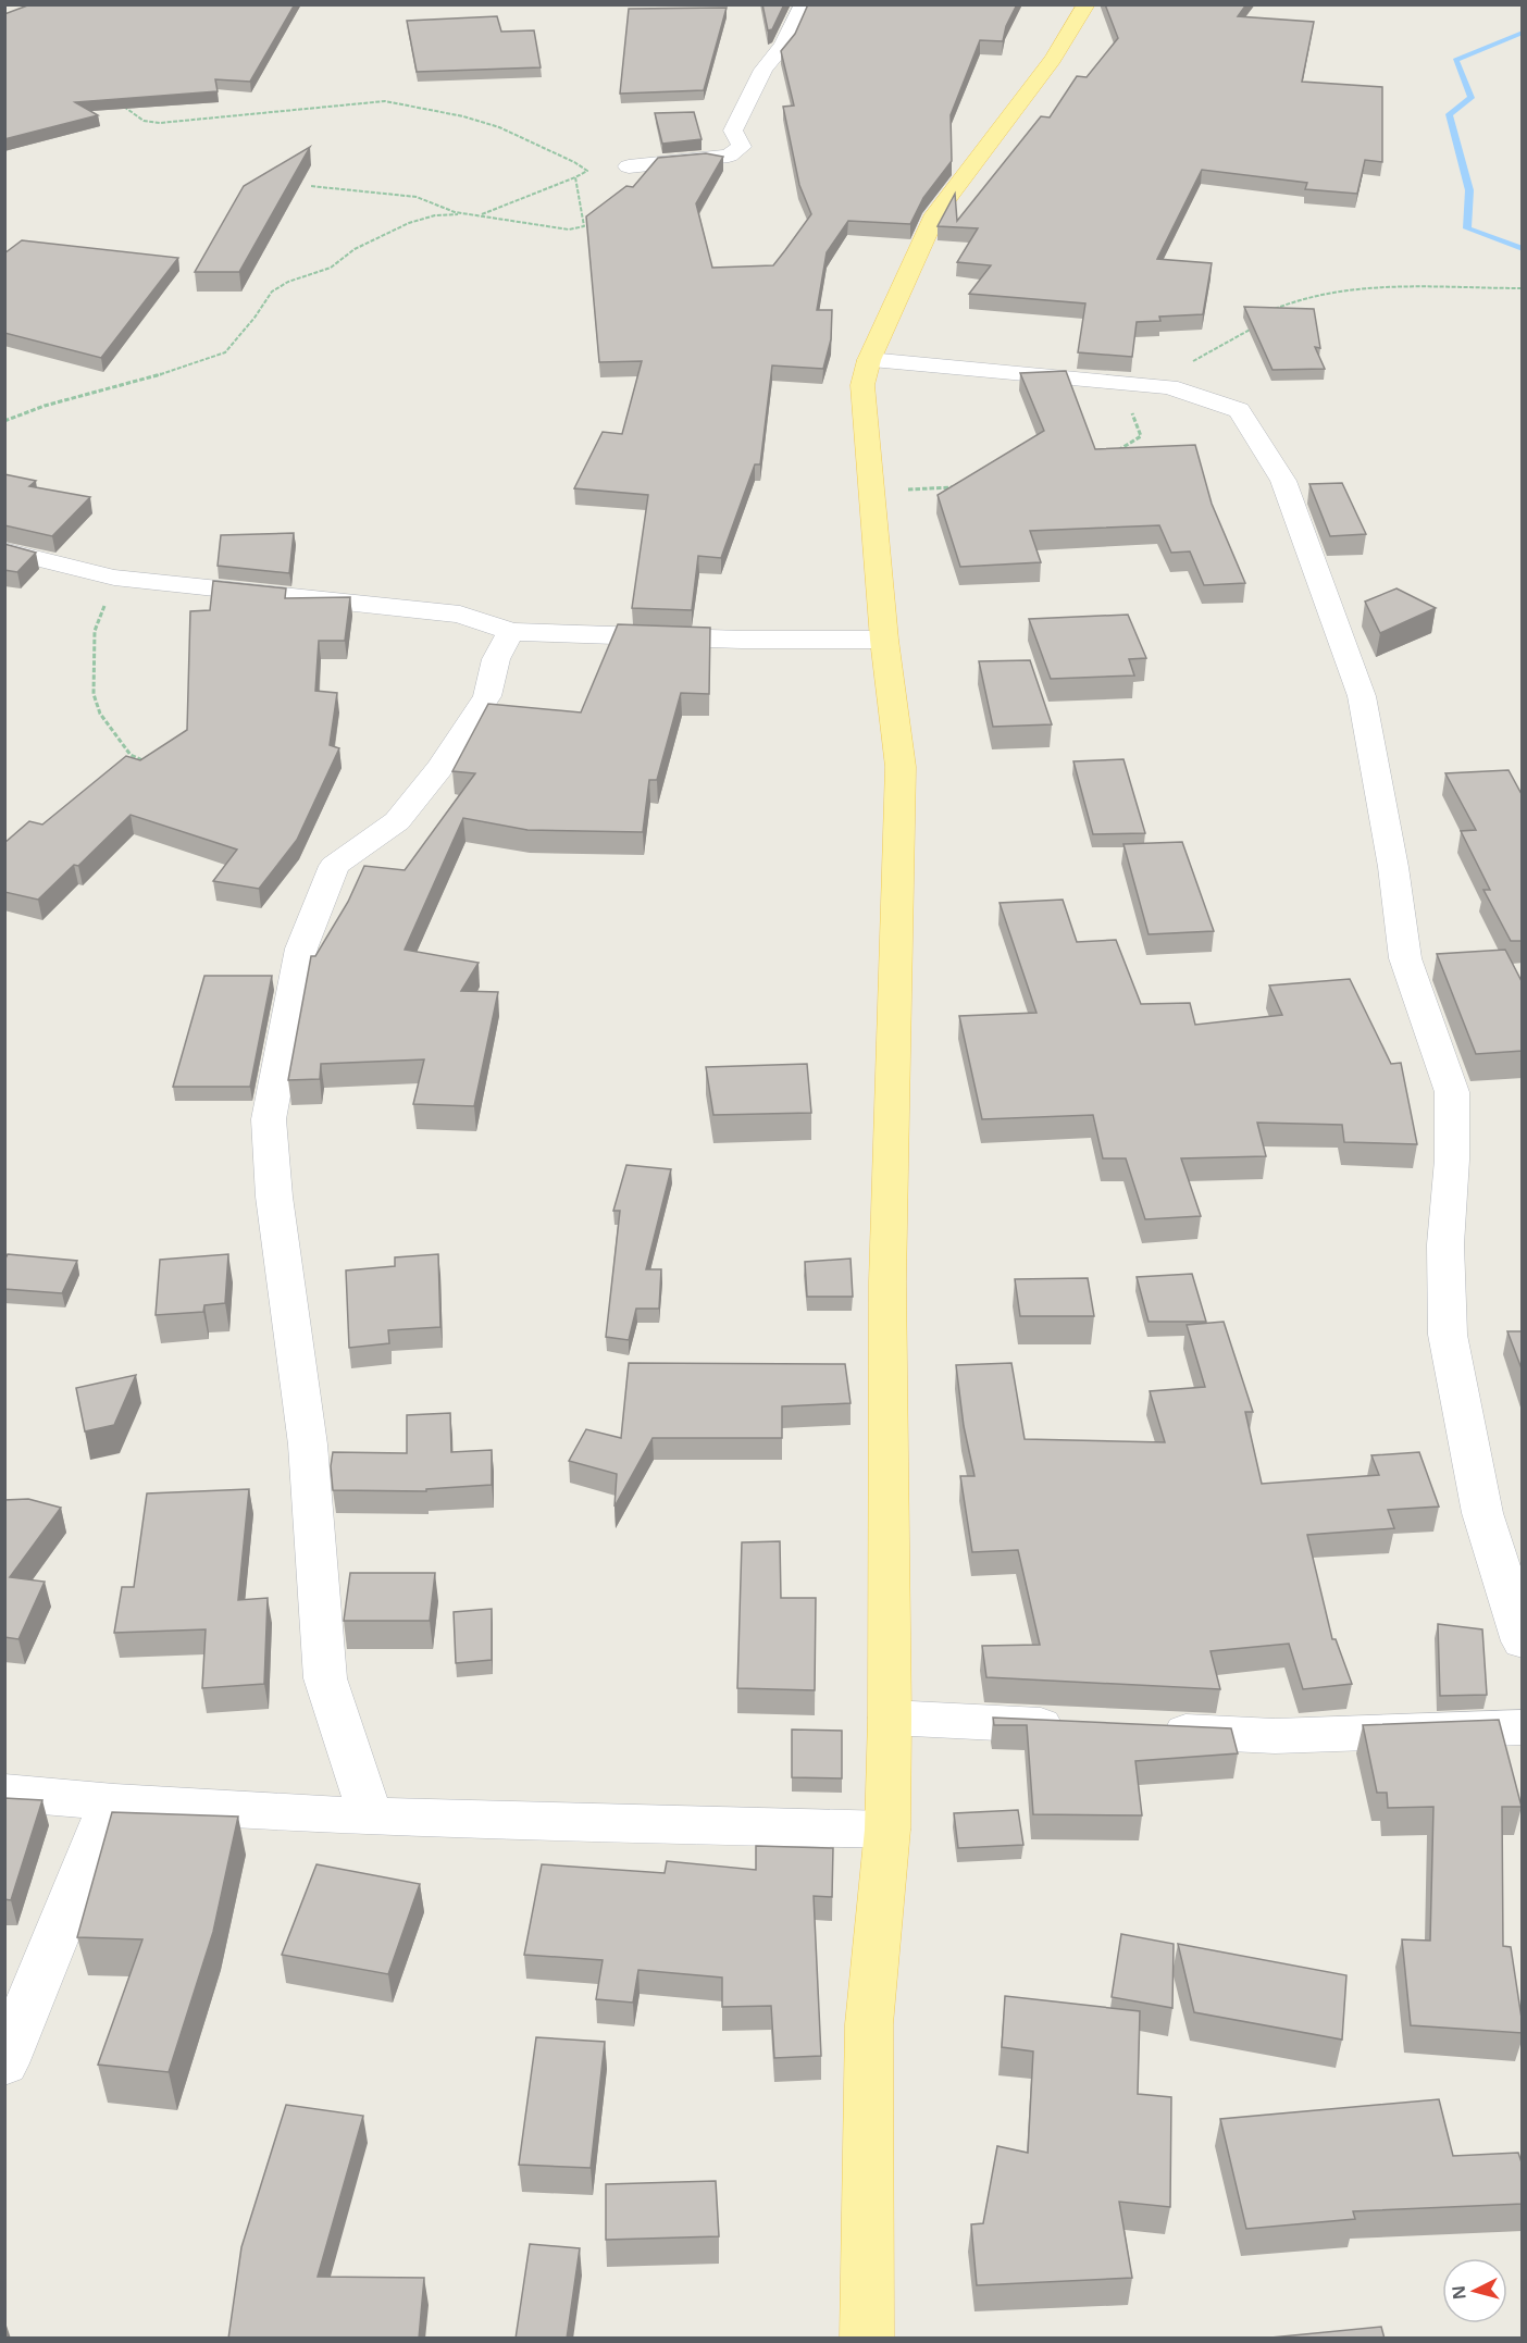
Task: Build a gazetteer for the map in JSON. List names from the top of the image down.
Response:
{
  "north": "left"
}
